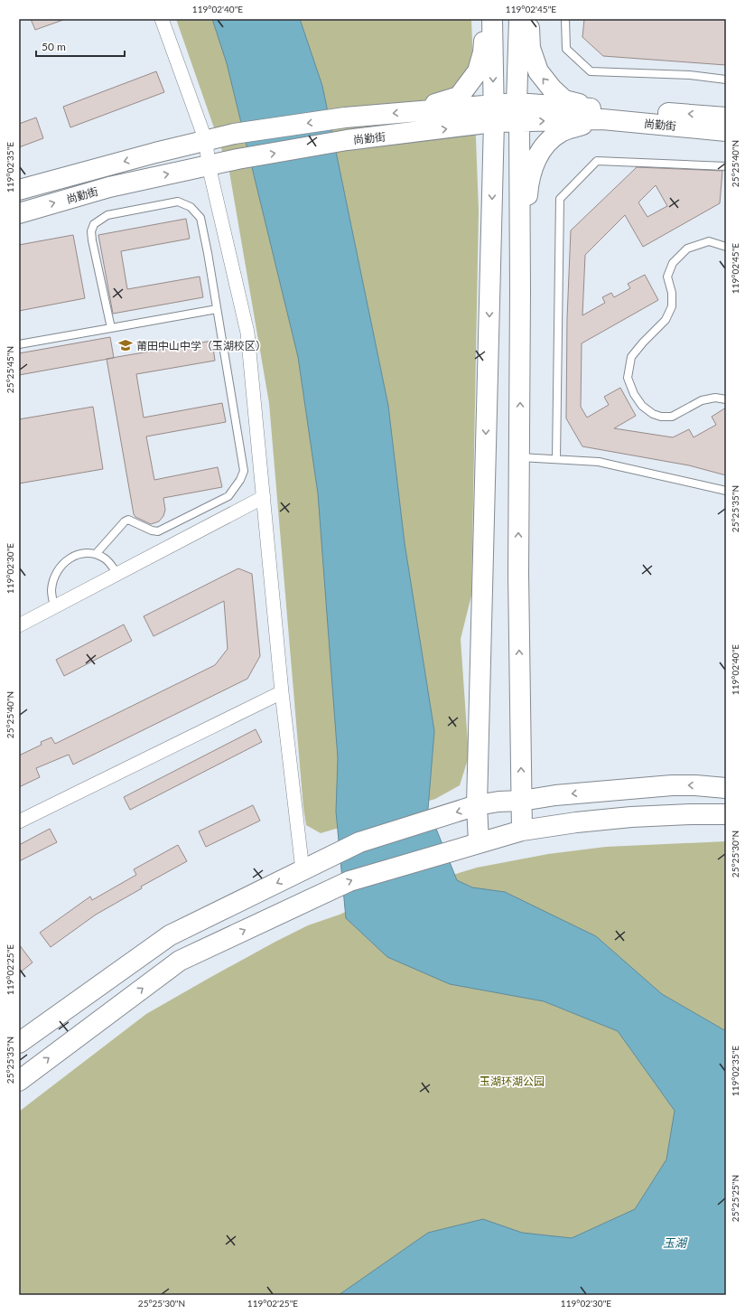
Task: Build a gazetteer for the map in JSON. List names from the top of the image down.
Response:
{
  "streets": {
    "main road": ["尚勤街"]
  },
  "water": ["玉湖"],
  "parks": ["玉湖环湖公园"],
  "places": {
    "school or university": ["莆田中山中学（玉湖校区）"]
  },
  "scale_bar": "50 m",
  "coordinates": [
    "119°02'40\"E",
    "119°02'45\"E",
    "25°25'40\"N",
    "119°02'35\"E",
    "25°25'45\"N",
    "25°25'35\"N",
    "119°02'30\"E",
    "25°25'30\"N",
    "119°02'25\"E",
    "25°25'25\"N"
  ]
}
